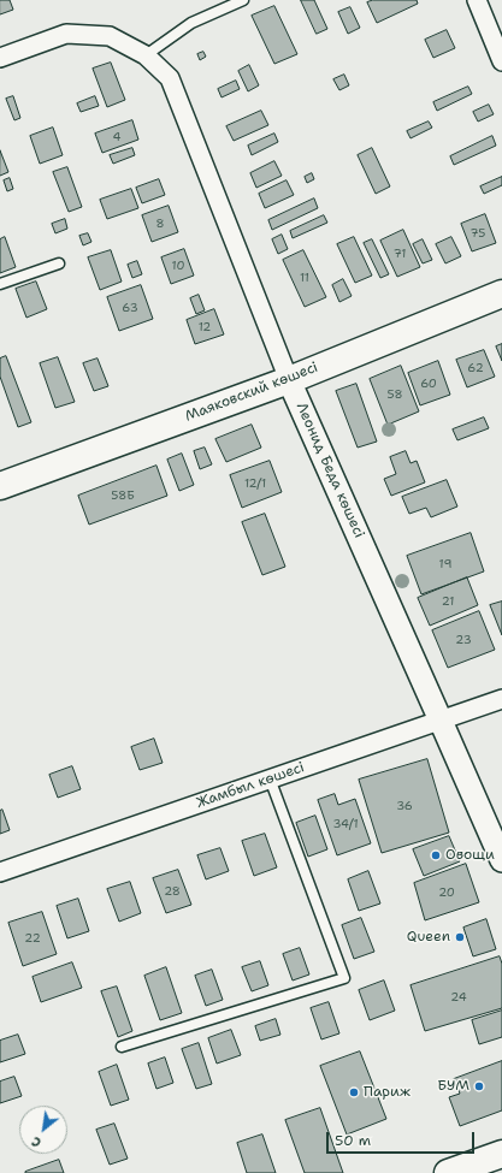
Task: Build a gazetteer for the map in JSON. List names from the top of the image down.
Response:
{
  "streets": {
    "main road": ["Маяковский көшесі"],
    "street": ["Леонид Беда көшесі", "Жамбыл көшесі"]
  },
  "crossings": [
    ["Маяковский көшесі", "Леонид Беда көшесі"],
    ["Леонид Беда көшесі", "Жамбыл көшесі"]
  ],
  "places": [
    "Овощи",
    "Queen",
    "БУМ",
    "Париж"
  ],
  "house_numbers": [
    "4",
    "8",
    "75",
    "71",
    "10",
    "11",
    "63",
    "12",
    "62",
    "60",
    "58",
    "12/1",
    "58Б",
    "19",
    "21",
    "23",
    "36",
    "34/1",
    "28",
    "20",
    "22",
    "24"
  ],
  "scale_bar": "50 m",
  "north": "bottom left"
}
